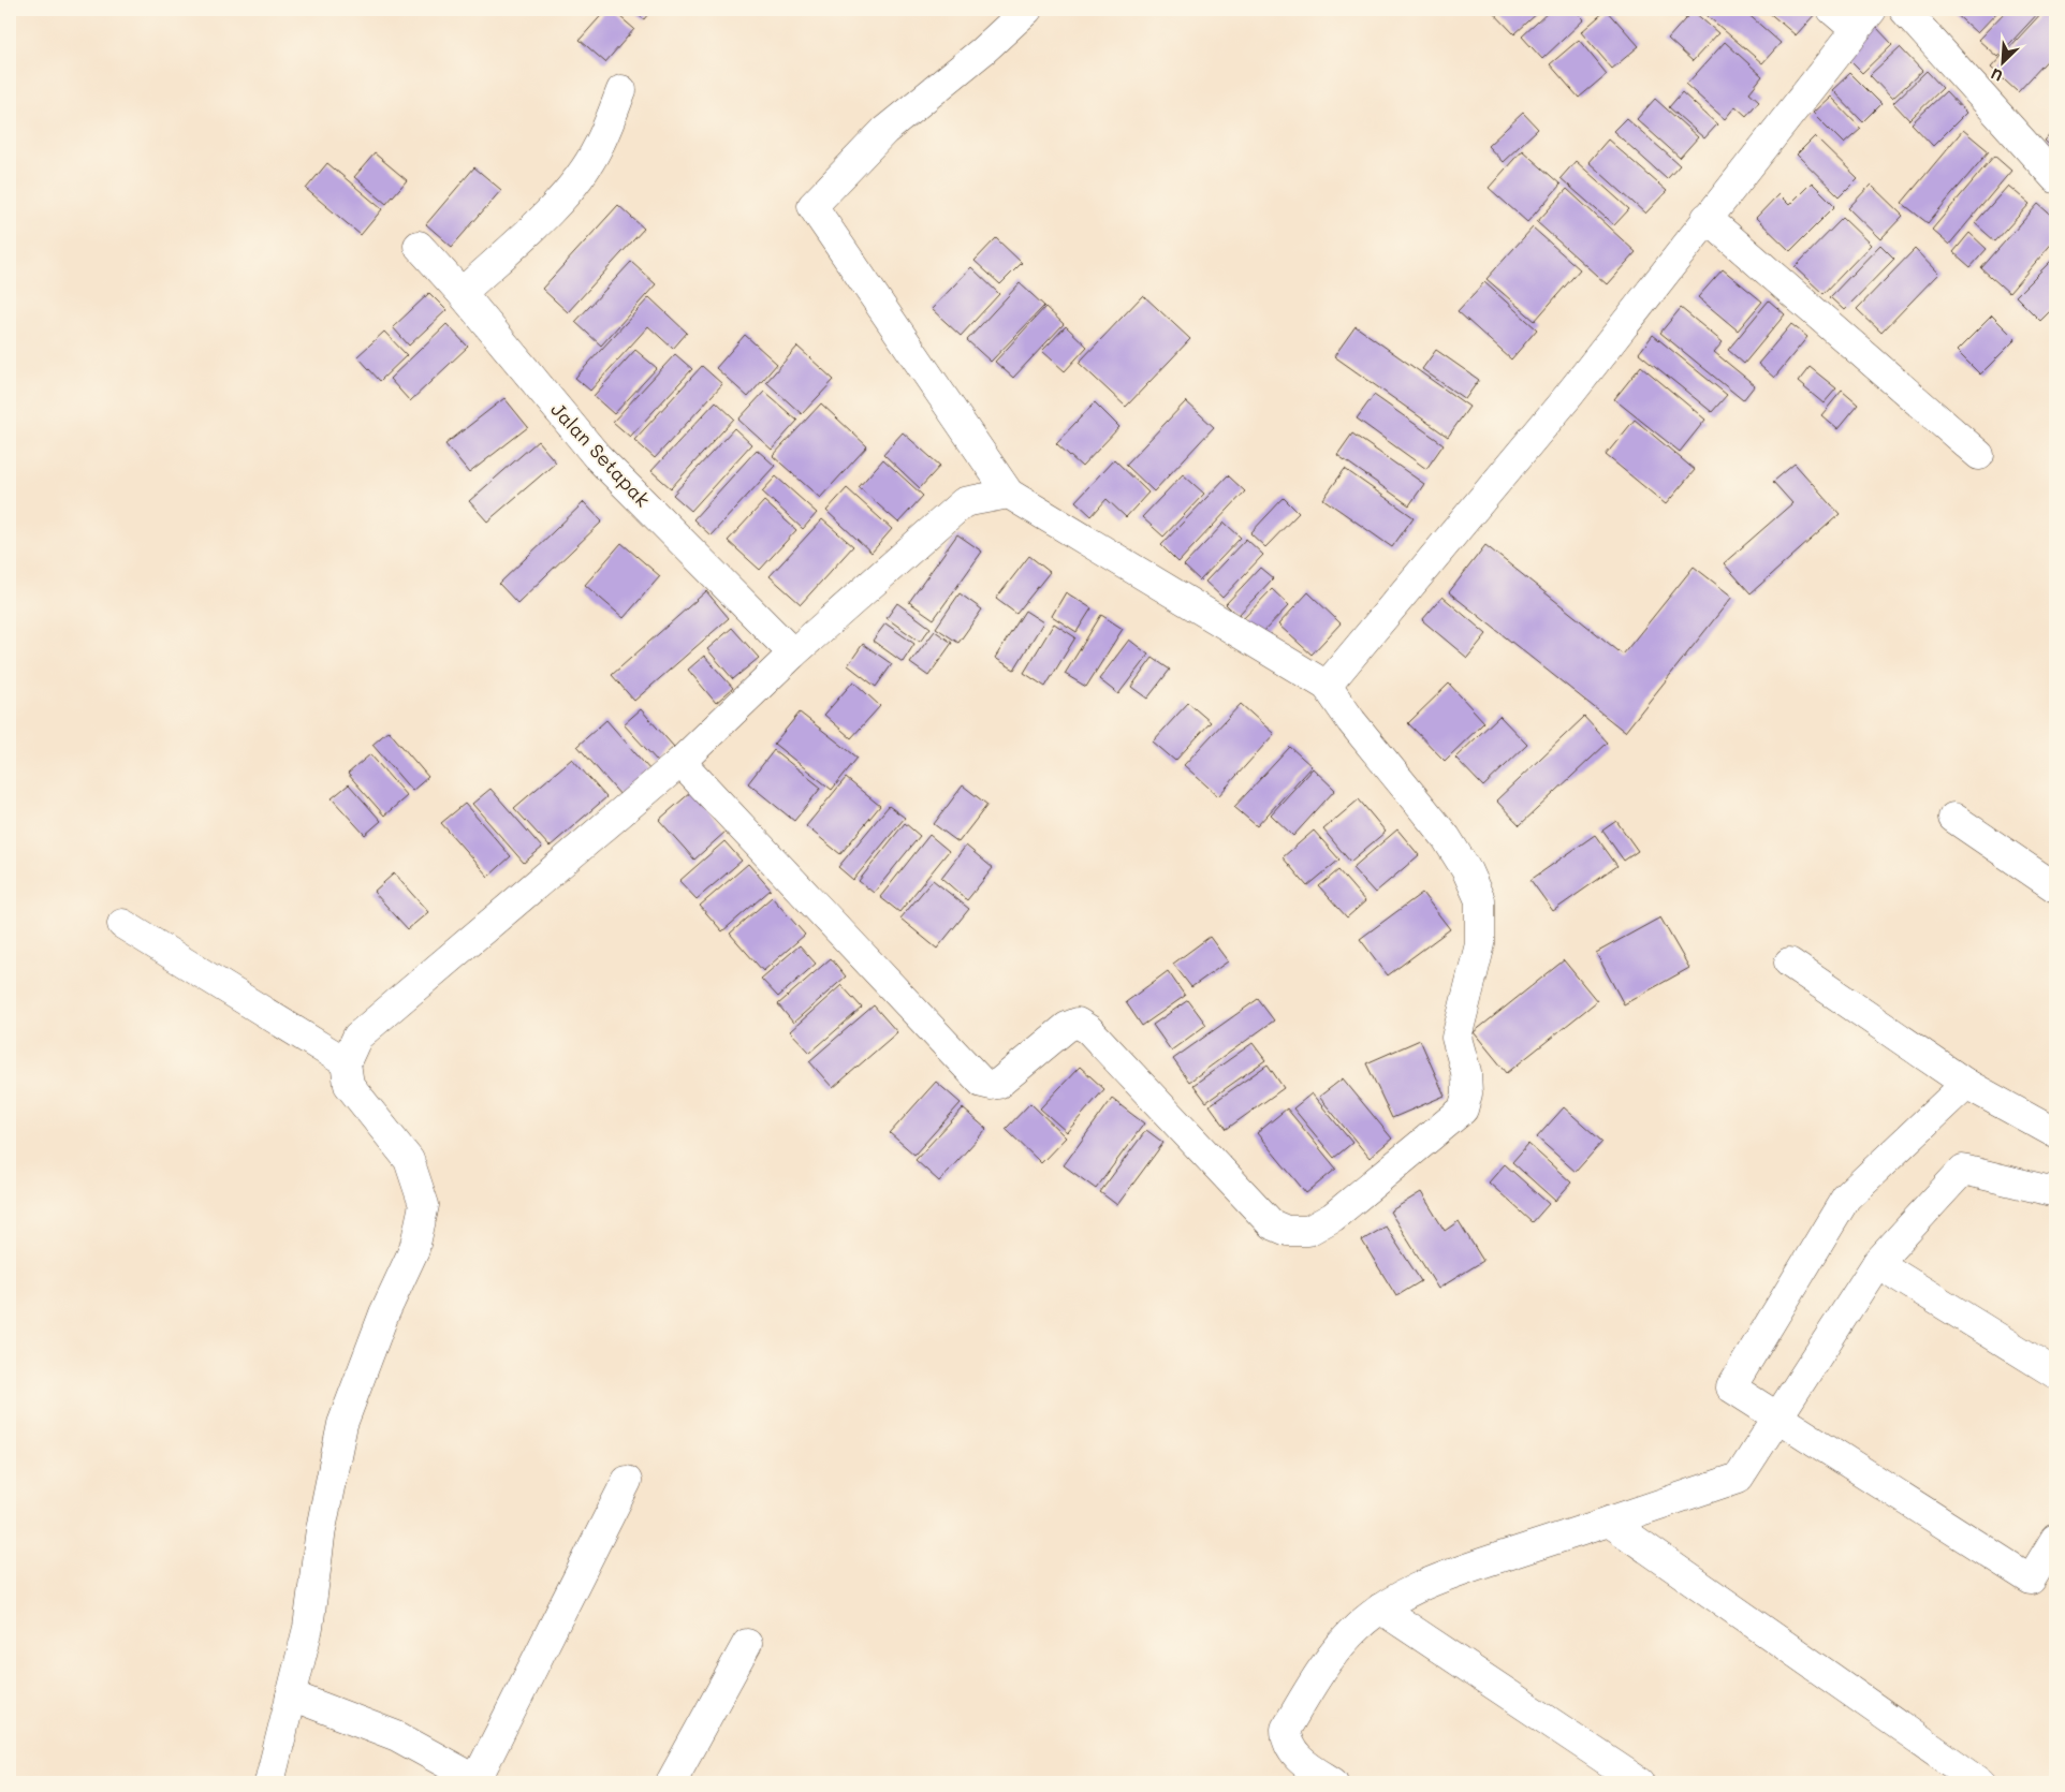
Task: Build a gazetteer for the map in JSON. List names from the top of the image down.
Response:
{
  "streets": {
    "street": ["Jalan Setapak"]
  },
  "north": "bottom left"
}
